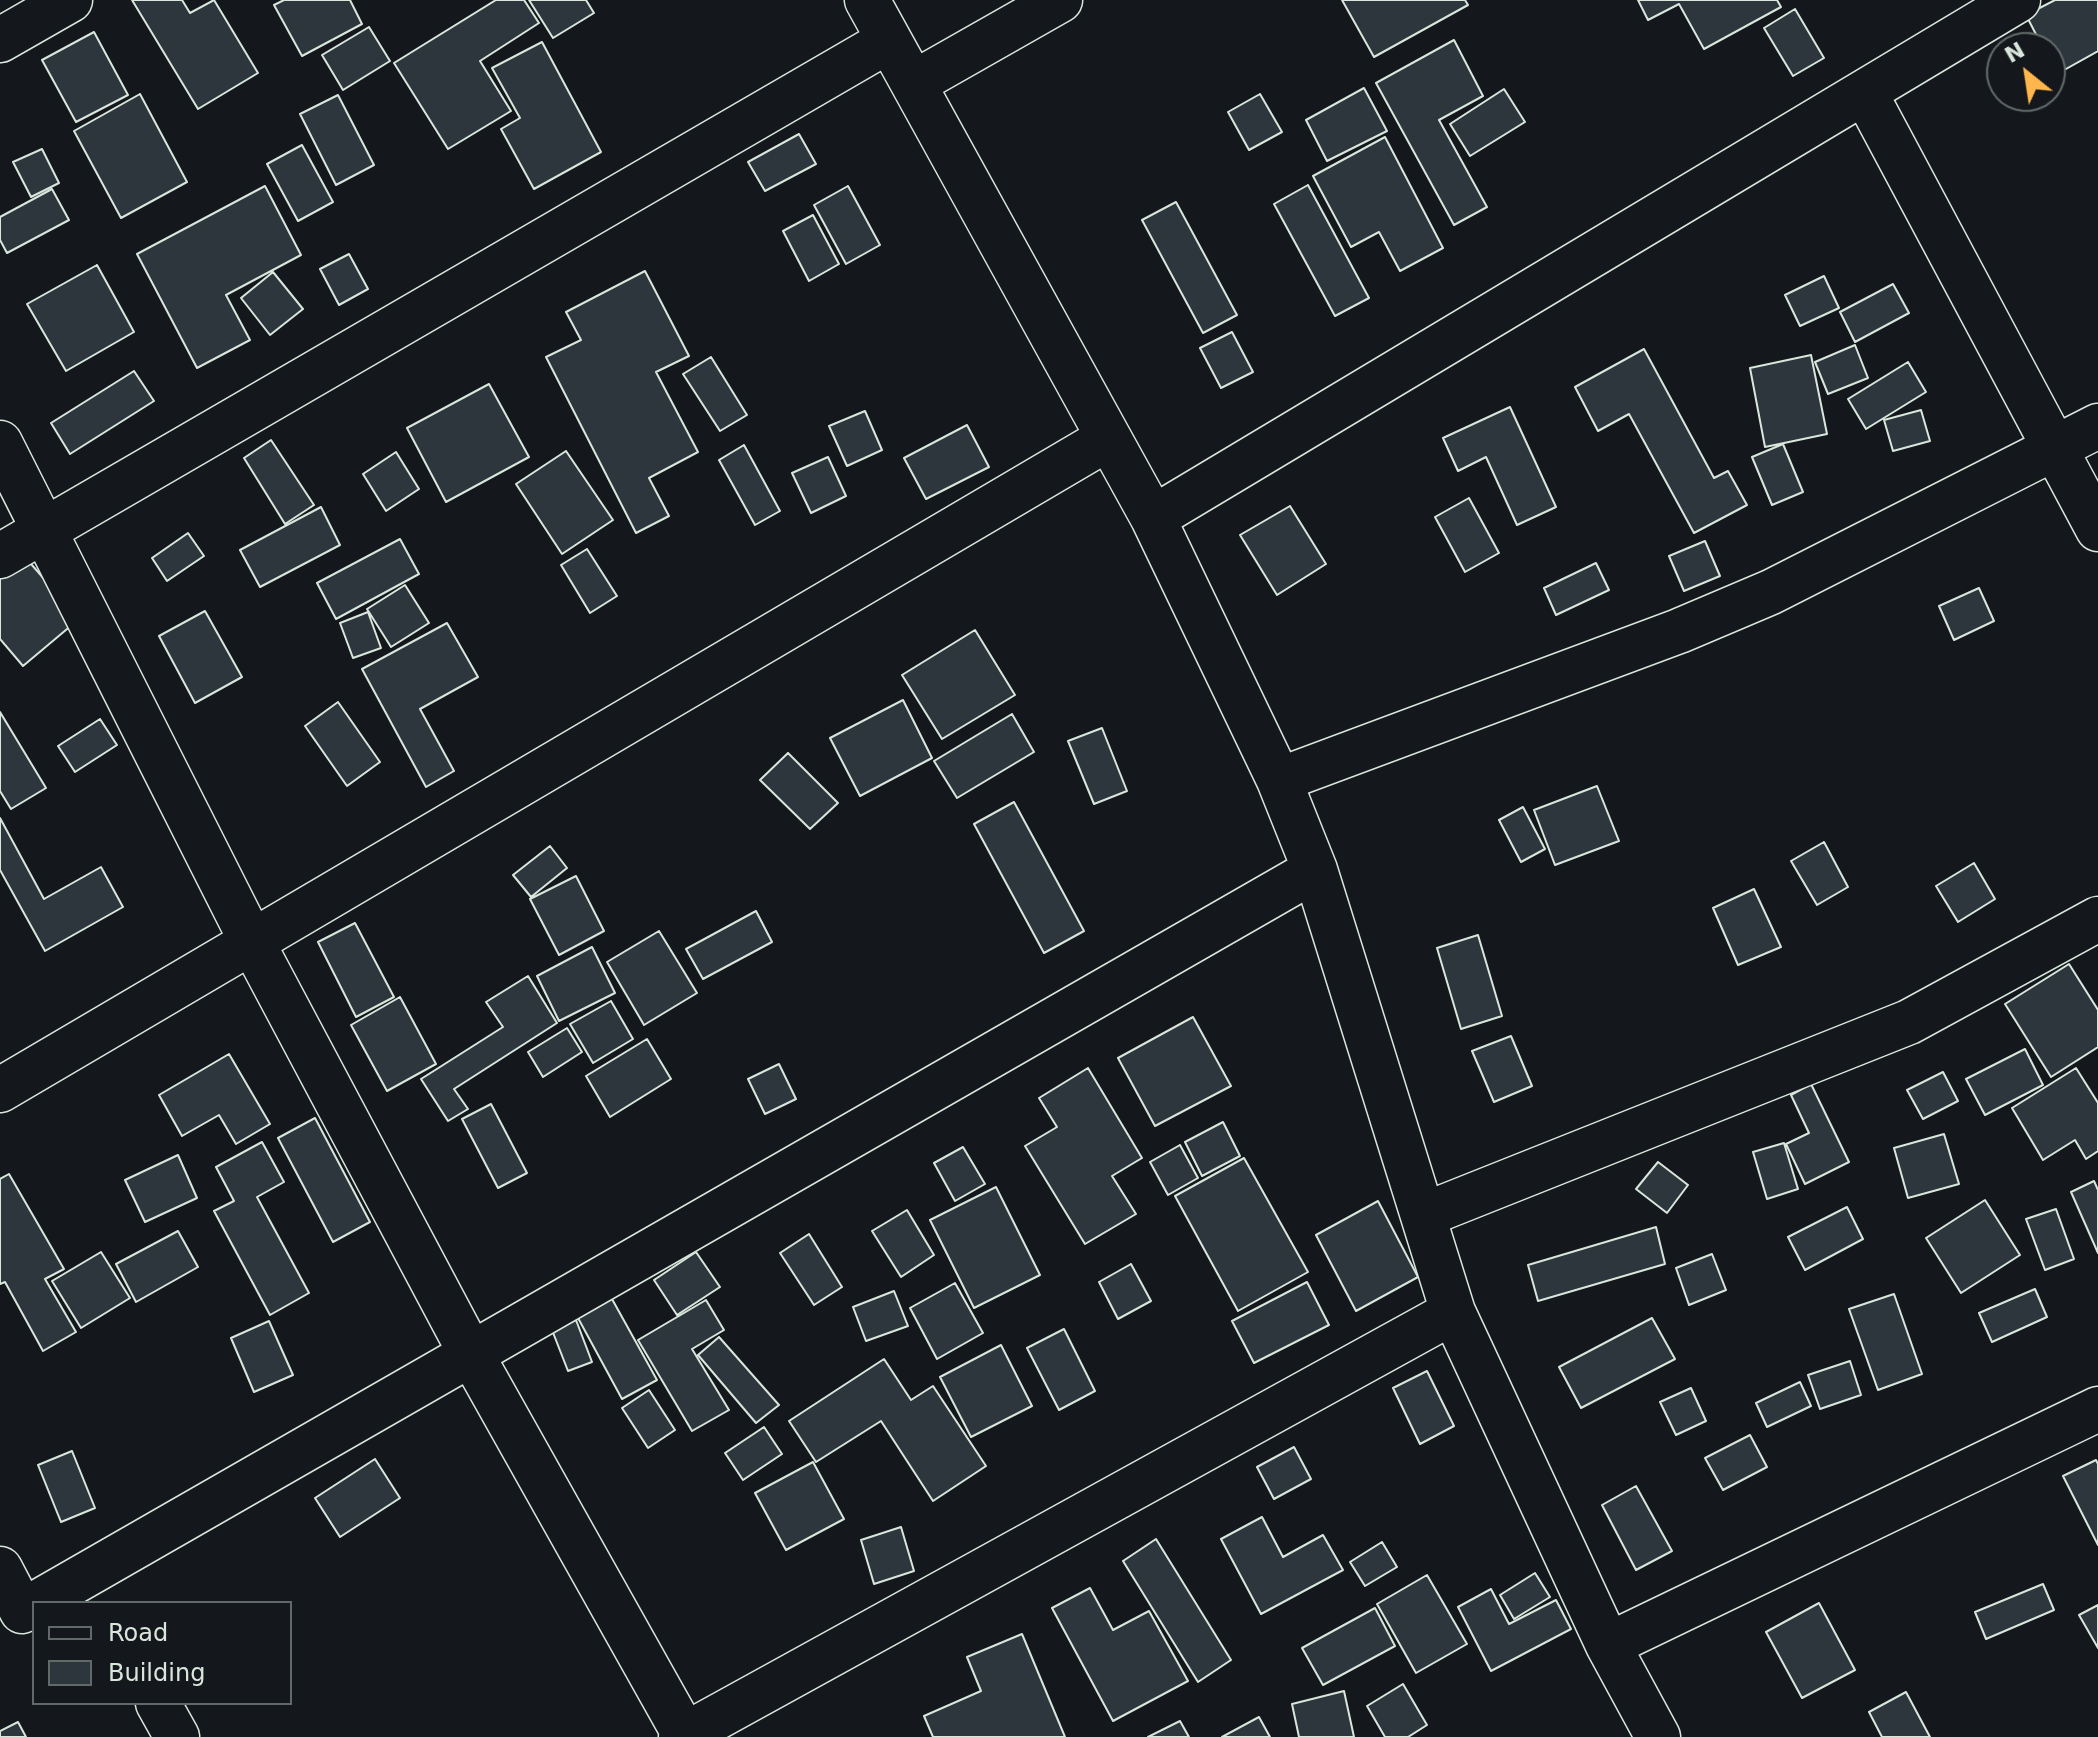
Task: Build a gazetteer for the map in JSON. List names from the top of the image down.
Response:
{
  "legend": ["Road", "Building"],
  "north": "top left"
}
